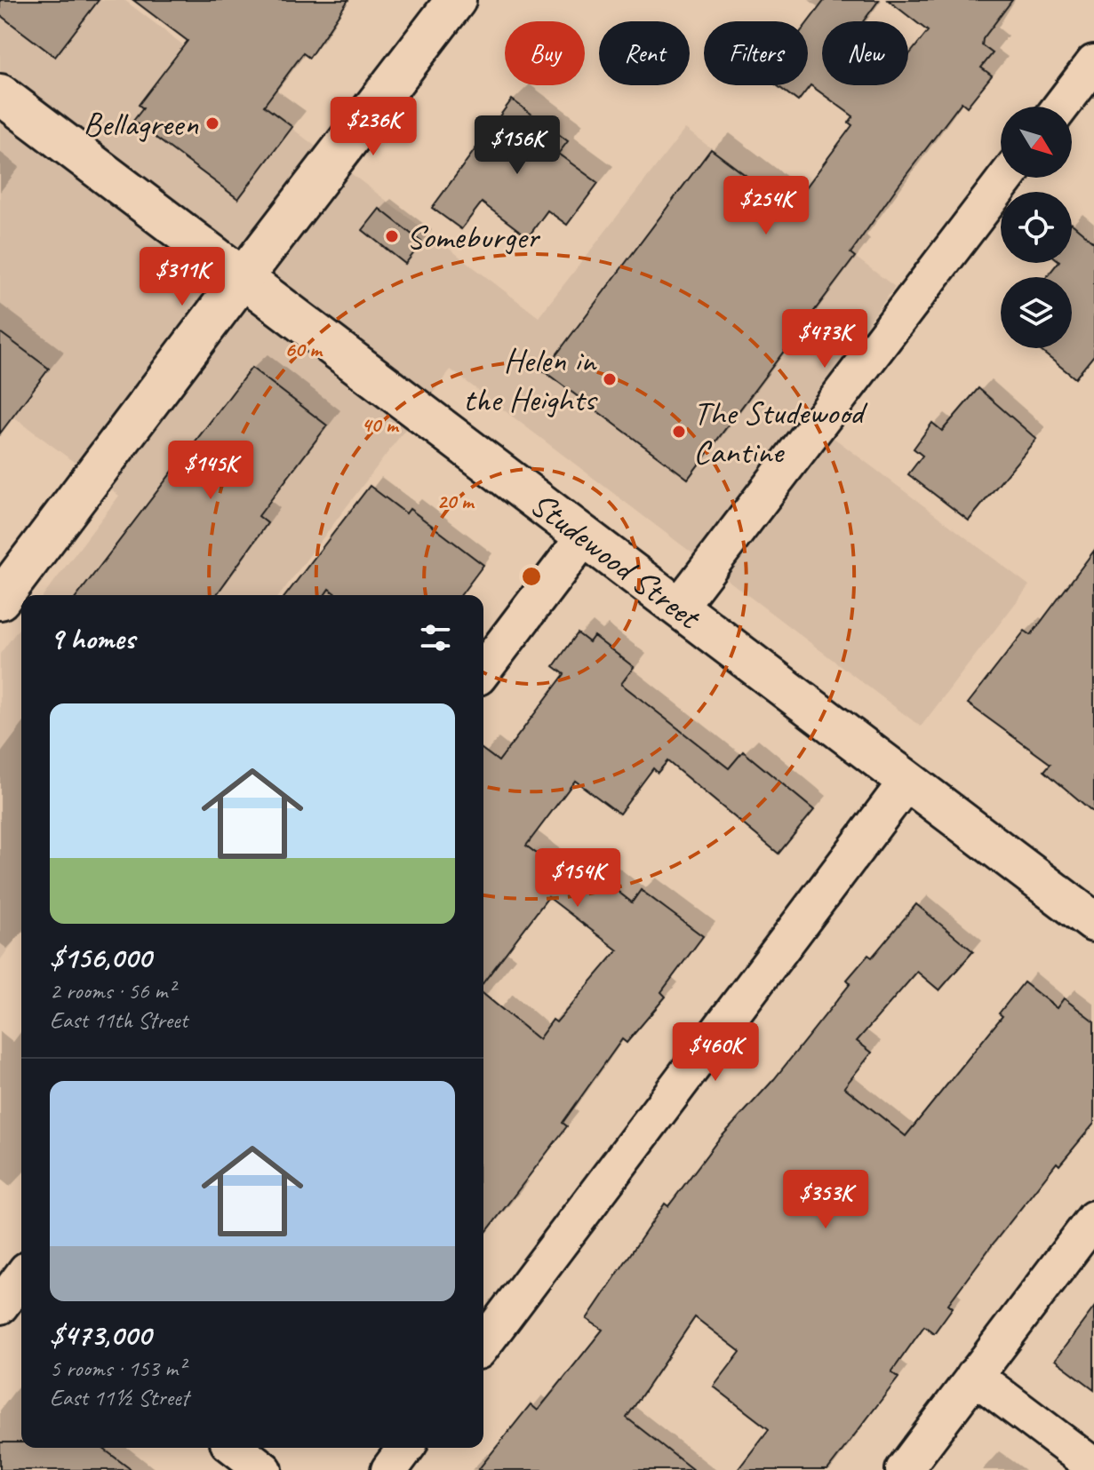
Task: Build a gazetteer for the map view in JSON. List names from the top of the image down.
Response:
{
  "streets": {
    "main road": ["Studewood Street"]
  },
  "places": [
    "Bellagreen",
    "Someburger",
    "Helen in the Heights",
    "The Studewood Cantine"
  ],
  "north": "bottom right",
  "page": {
    "chip": [
      "Buy",
      "Rent",
      "Filters",
      "New"
    ],
    "price": [
      "$236K",
      "$156K",
      "$254K",
      "$311K",
      "$473K",
      "$145K",
      "$154K",
      "$460K",
      "$353K"
    ],
    "heading": "9 homes",
    "list": [
      {
        "name": "$156,000",
        "note": "2 rooms · 56 m² · East 11th Street"
      },
      {
        "name": "$473,000",
        "note": "5 rooms · 153 m² · East 11½ Street"
      }
    ]
  },
  "rings": ["60 m", "40 m", "20 m"]
}
